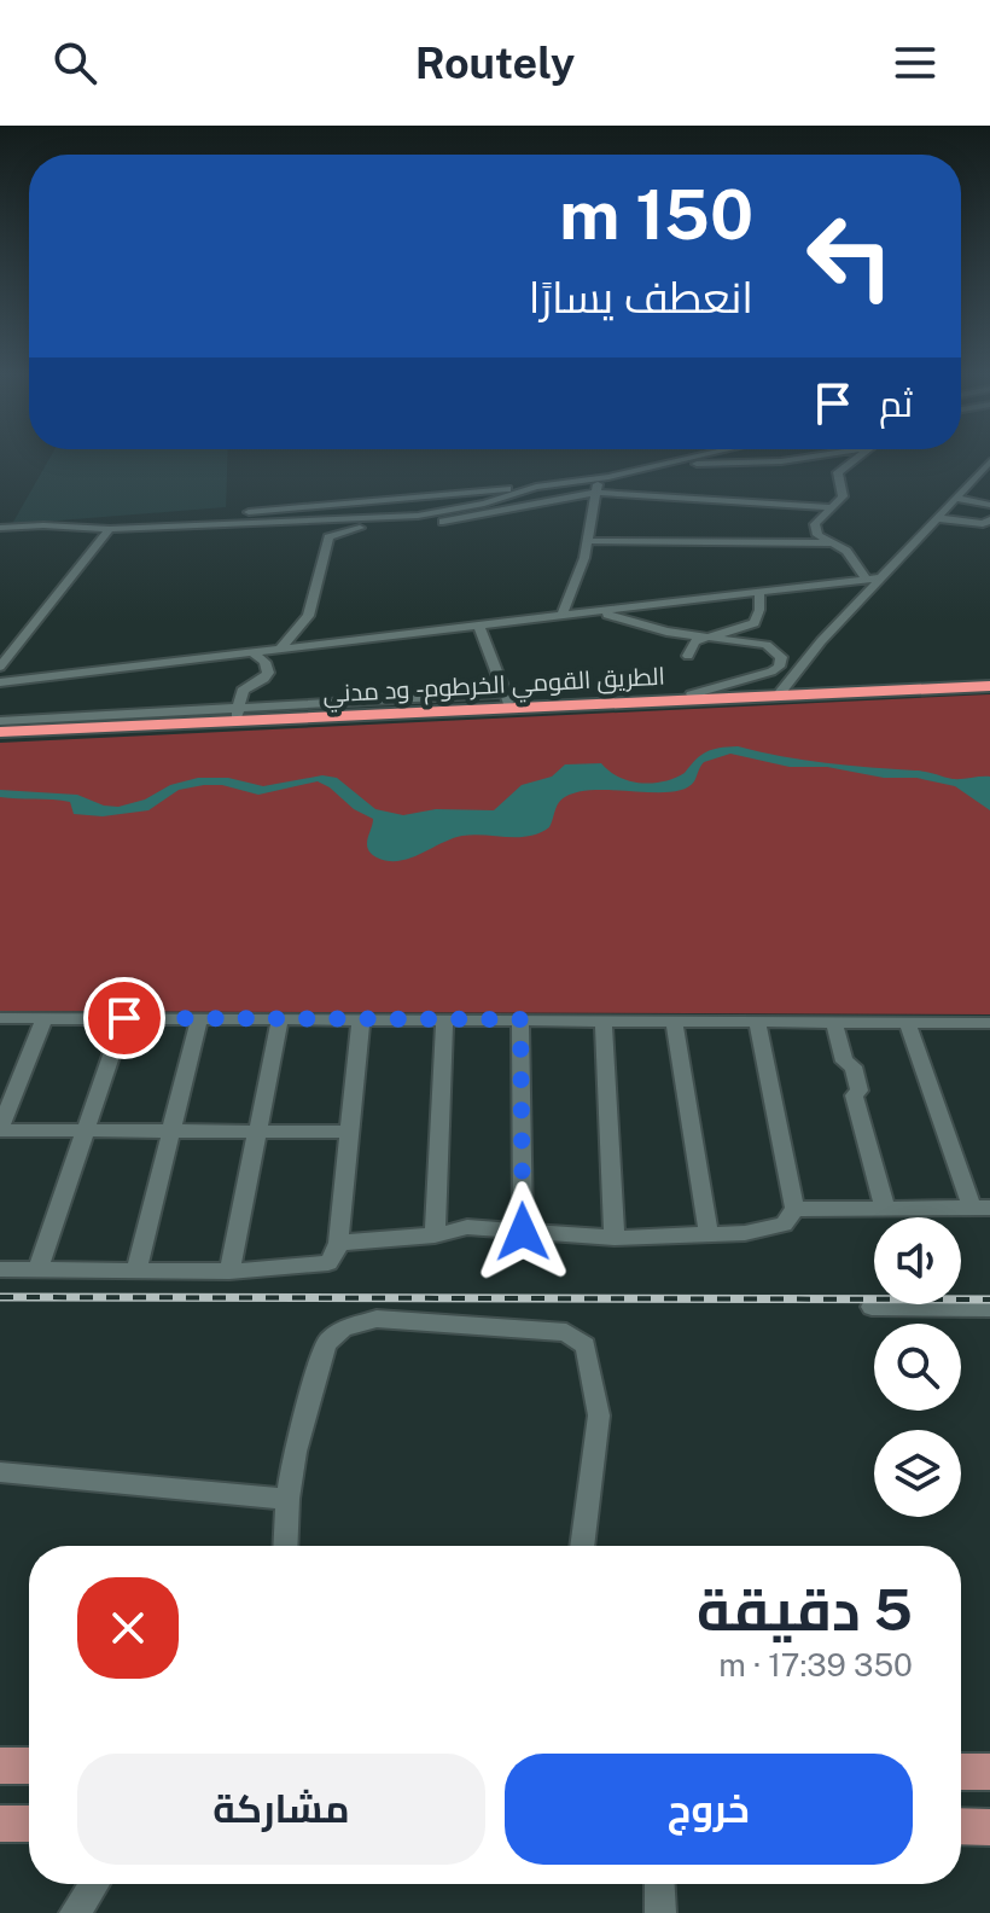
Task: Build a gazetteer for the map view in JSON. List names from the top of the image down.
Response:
{
  "streets": {
    "highway": ["الطريق القومي الخرطوم - ود مدني"]
  },
  "page": {
    "header": "Routely",
    "turn": ["150 m", "انعطف يسارًا"],
    "then": "ثم",
    "heading": ["5 دقيقة", "350 m · 17:39"],
    "buttons": ["خروج", "مشاركة"]
  }
}
